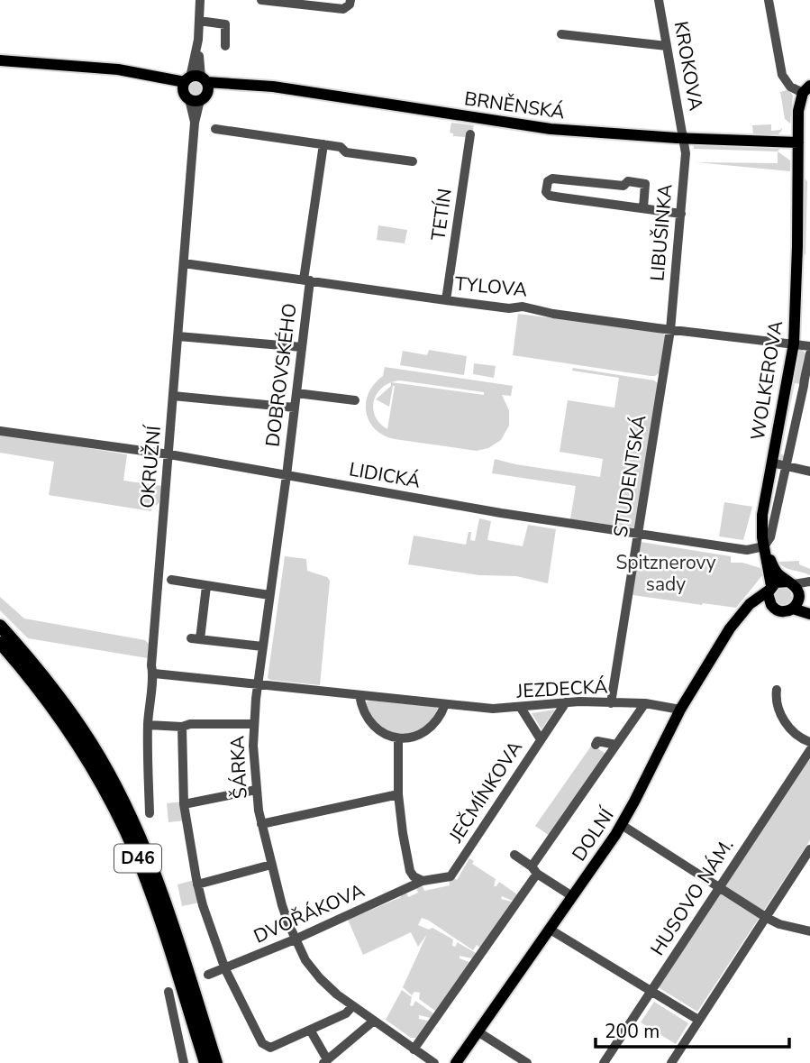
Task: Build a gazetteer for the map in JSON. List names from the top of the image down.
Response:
{
  "streets": {
    "highway": ["D46"],
    "main road": ["BRNĚNSKÁ", "WOLKEROVA", "DOLNÍ"],
    "street": [
      "KROKOVA",
      "TETÍN",
      "LIBUŠINKA",
      "TYLOVA",
      "DOBROVSKÉHO",
      "OKRUŽNÍ",
      "LIDICKÁ",
      "STUDENTSKÁ",
      "JEZDECKÁ",
      "ŠÁRKA",
      "JEČMÍNKOVA",
      "HUSOVO NÁM.",
      "DVOŘÁKOVA"
    ]
  },
  "crossings": [
    ["KROKOVA", "BRNĚNSKÁ"],
    ["KROKOVA", "LIBUŠINKA"],
    ["BRNĚNSKÁ", "LIBUŠINKA"],
    ["BRNĚNSKÁ", "WOLKEROVA"],
    ["BRNĚNSKÁ", "OKRUŽNÍ"],
    ["TETÍN", "TYLOVA"],
    ["LIBUŠINKA", "TYLOVA"],
    ["LIBUŠINKA", "STUDENTSKÁ"],
    ["TYLOVA", "DOBROVSKÉHO"],
    ["TYLOVA", "WOLKEROVA"],
    ["TYLOVA", "OKRUŽNÍ"],
    ["TYLOVA", "STUDENTSKÁ"],
    ["DOBROVSKÉHO", "LIDICKÁ"],
    ["DOBROVSKÉHO", "ŠÁRKA"],
    ["WOLKEROVA", "LIDICKÁ"],
    ["WOLKEROVA", "DOLNÍ"],
    ["OKRUŽNÍ", "LIDICKÁ"],
    ["OKRUŽNÍ", "JEZDECKÁ"],
    ["LIDICKÁ", "STUDENTSKÁ"],
    ["LIDICKÁ", "ŠÁRKA"],
    ["STUDENTSKÁ", "JEZDECKÁ"],
    ["JEZDECKÁ", "ŠÁRKA"],
    ["JEZDECKÁ", "JEČMÍNKOVA"],
    ["JEZDECKÁ", "DOLNÍ"],
    ["ŠÁRKA", "DOLNÍ"],
    ["ŠÁRKA", "DVOŘÁKOVA"],
    ["JEČMÍNKOVA", "DVOŘÁKOVA"]
  ],
  "parks": ["Spitznerovy sady"],
  "scale_bar": "200 m"
}
